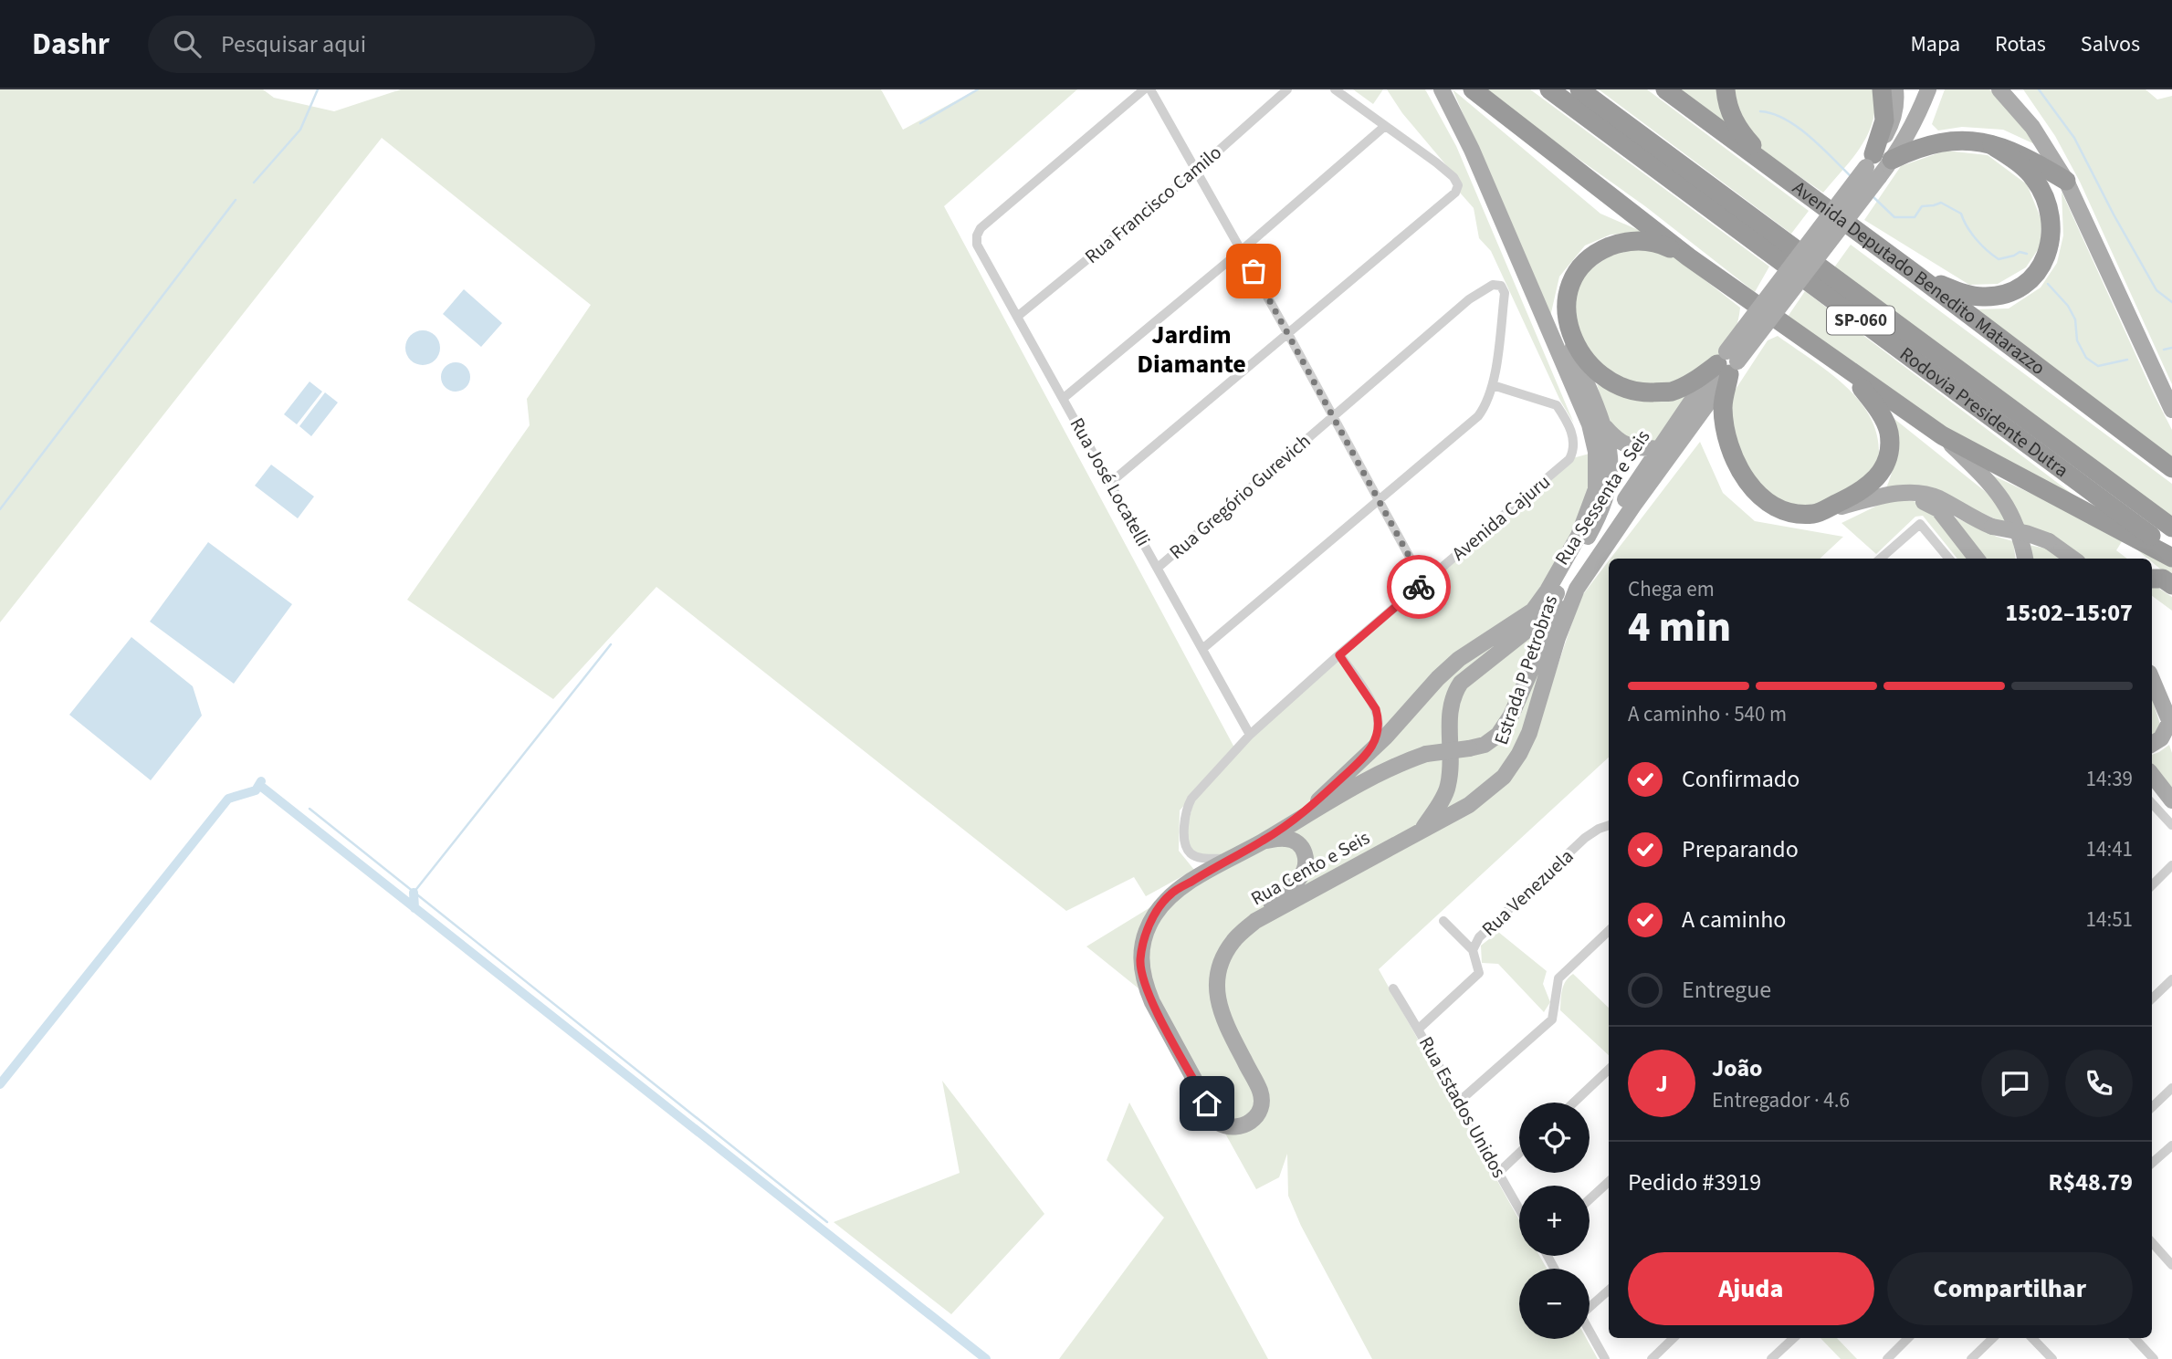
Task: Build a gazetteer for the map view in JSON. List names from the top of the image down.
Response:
{
  "streets": {
    "highway": ["Avenida Deputado Benedito Matarazzo", "SP-060", "Rodovia Presidente Dutra"],
    "main road": ["Rua Sessenta e Seis", "Estrada P Petrobras", "Rua Cento e Seis"],
    "street": [
      "Rua Francisco Camilo",
      "Rua José Locatelli",
      "Rua Gregório Gurevich",
      "Avenida Cajuru",
      "Rua Venezuela",
      "Rua Estados Unidos"
    ]
  },
  "crossings": [
    ["Rua Francisco Camilo", "Rua José Locatelli"],
    ["Rua José Locatelli", "Rua Gregório Gurevich"],
    ["Rua José Locatelli", "Avenida Cajuru"],
    ["Rua Gregório Gurevich", "Avenida Cajuru"],
    ["Rua Sessenta e Seis", "Estrada P Petrobras"],
    ["Avenida Cajuru", "Rua Cento e Seis"],
    ["Estrada P Petrobras", "Rua Cento e Seis"],
    ["Rua Venezuela", "Rua Estados Unidos"]
  ],
  "districts": ["Jardim Diamante"],
  "page": {
    "header": "Dashr",
    "search": "Pesquisar aqui",
    "nav": ["Mapa", "Rotas", "Salvos"],
    "heading": ["4 min", "Chega em", "15:02–15:07"],
    "panel": [
      "João",
      "Entregador · 4.6",
      "Pedido #3919",
      "R$48.79"
    ],
    "bar": "A caminho · 540 m",
    "list": [
      ["Confirmado", "14:39"],
      ["Preparando", "14:41"],
      ["A caminho", "14:51"],
      "Entregue"
    ],
    "round": "J",
    "map_buttons": ["+", "−"],
    "buttons": ["Ajuda", "Compartilhar"]
  }
}
